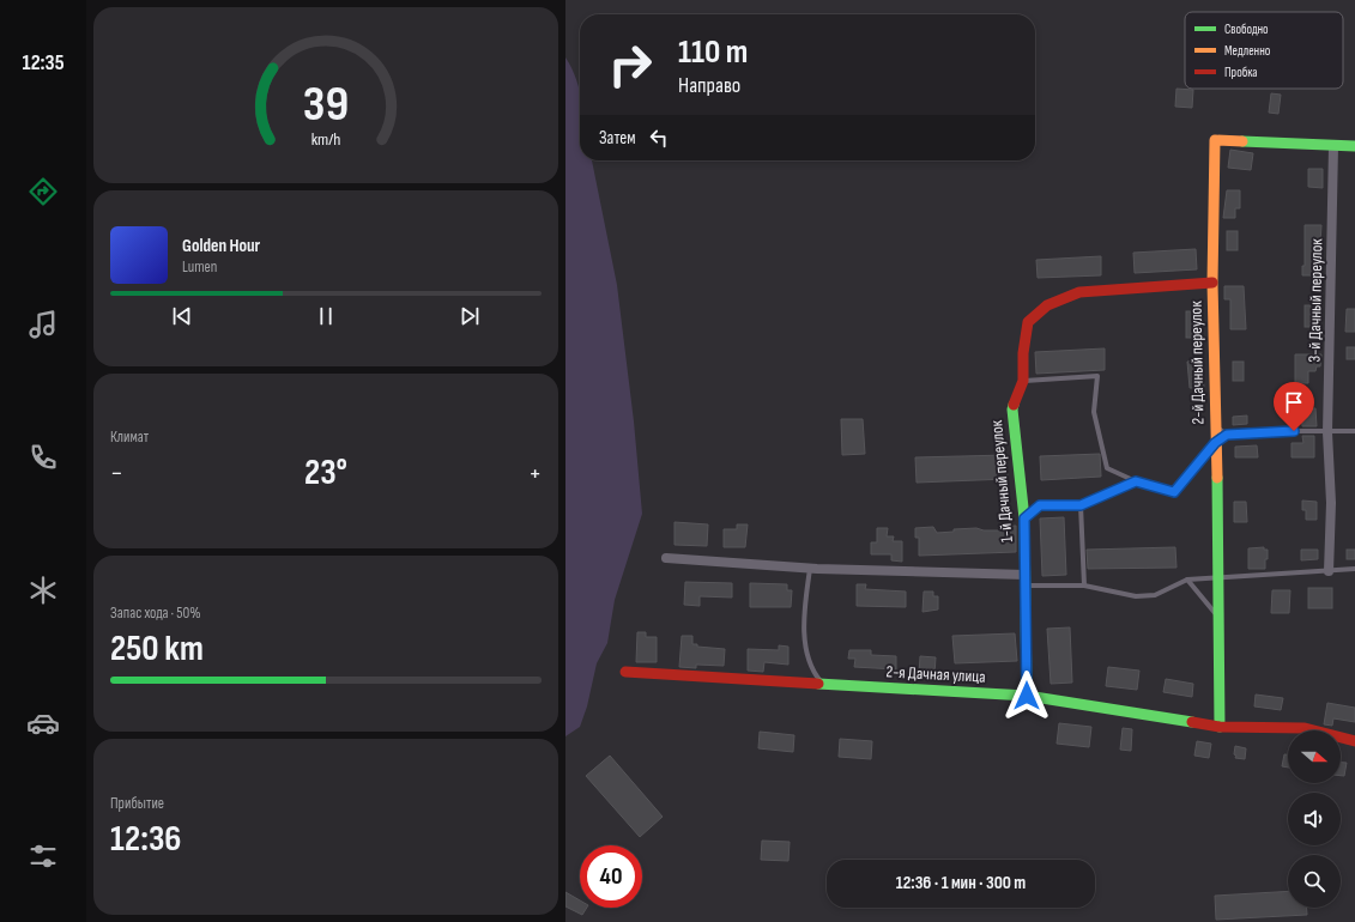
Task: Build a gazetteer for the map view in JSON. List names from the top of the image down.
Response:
{
  "streets": {
    "street": [
      "3-й Дачный переулок",
      "2-й Дачный переулок",
      "1-й Дачный переулок",
      "2-я Дачная улица"
    ]
  },
  "crossings": [
    ["3-й Дачный переулок", "2-й Дачный переулок"],
    ["2-й Дачный переулок", "1-й Дачный переулок"],
    ["2-й Дачный переулок", "2-я Дачная улица"],
    ["1-й Дачный переулок", "2-я Дачная улица"]
  ],
  "legend": ["Свободно", "Медленно", "Пробка"],
  "north": "right",
  "page": {
    "tabs": "12:35",
    "turn": ["110 m", "Направо"],
    "then": "Затем",
    "song": ["Golden Hour", "Lumen"],
    "tile": [
      "Климат",
      ["Запас хода · 50%", "250 km"],
      ["Прибытие", "12:36"]
    ],
    "heat": ["−", "23°", "+"],
    "limit": "40",
    "trip": "12:36 · 1 мин · 300 m",
    "gauge": ["39", "km/h"]
  }
}
